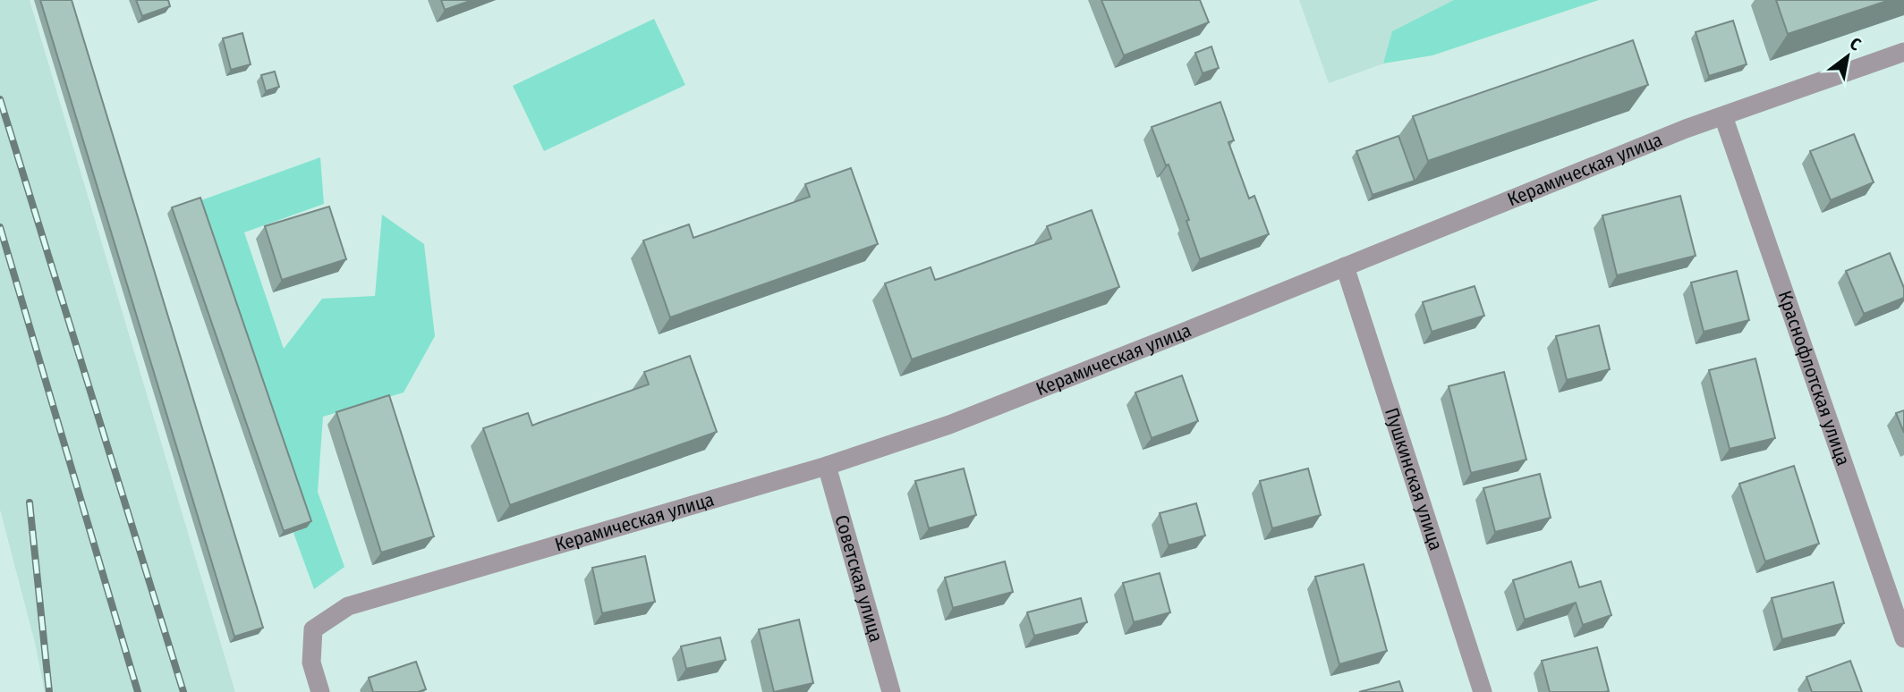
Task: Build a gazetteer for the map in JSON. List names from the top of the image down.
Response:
{
  "streets": {
    "street": [
      "Керамическая улица",
      "Краснофлотская улица",
      "Пушкинская улица",
      "Советская улица"
    ]
  },
  "crossings": [
    ["Керамическая улица", "Краснофлотская улица"],
    ["Керамическая улица", "Пушкинская улица"],
    ["Керамическая улица", "Советская улица"]
  ],
  "north": "top right"
}
